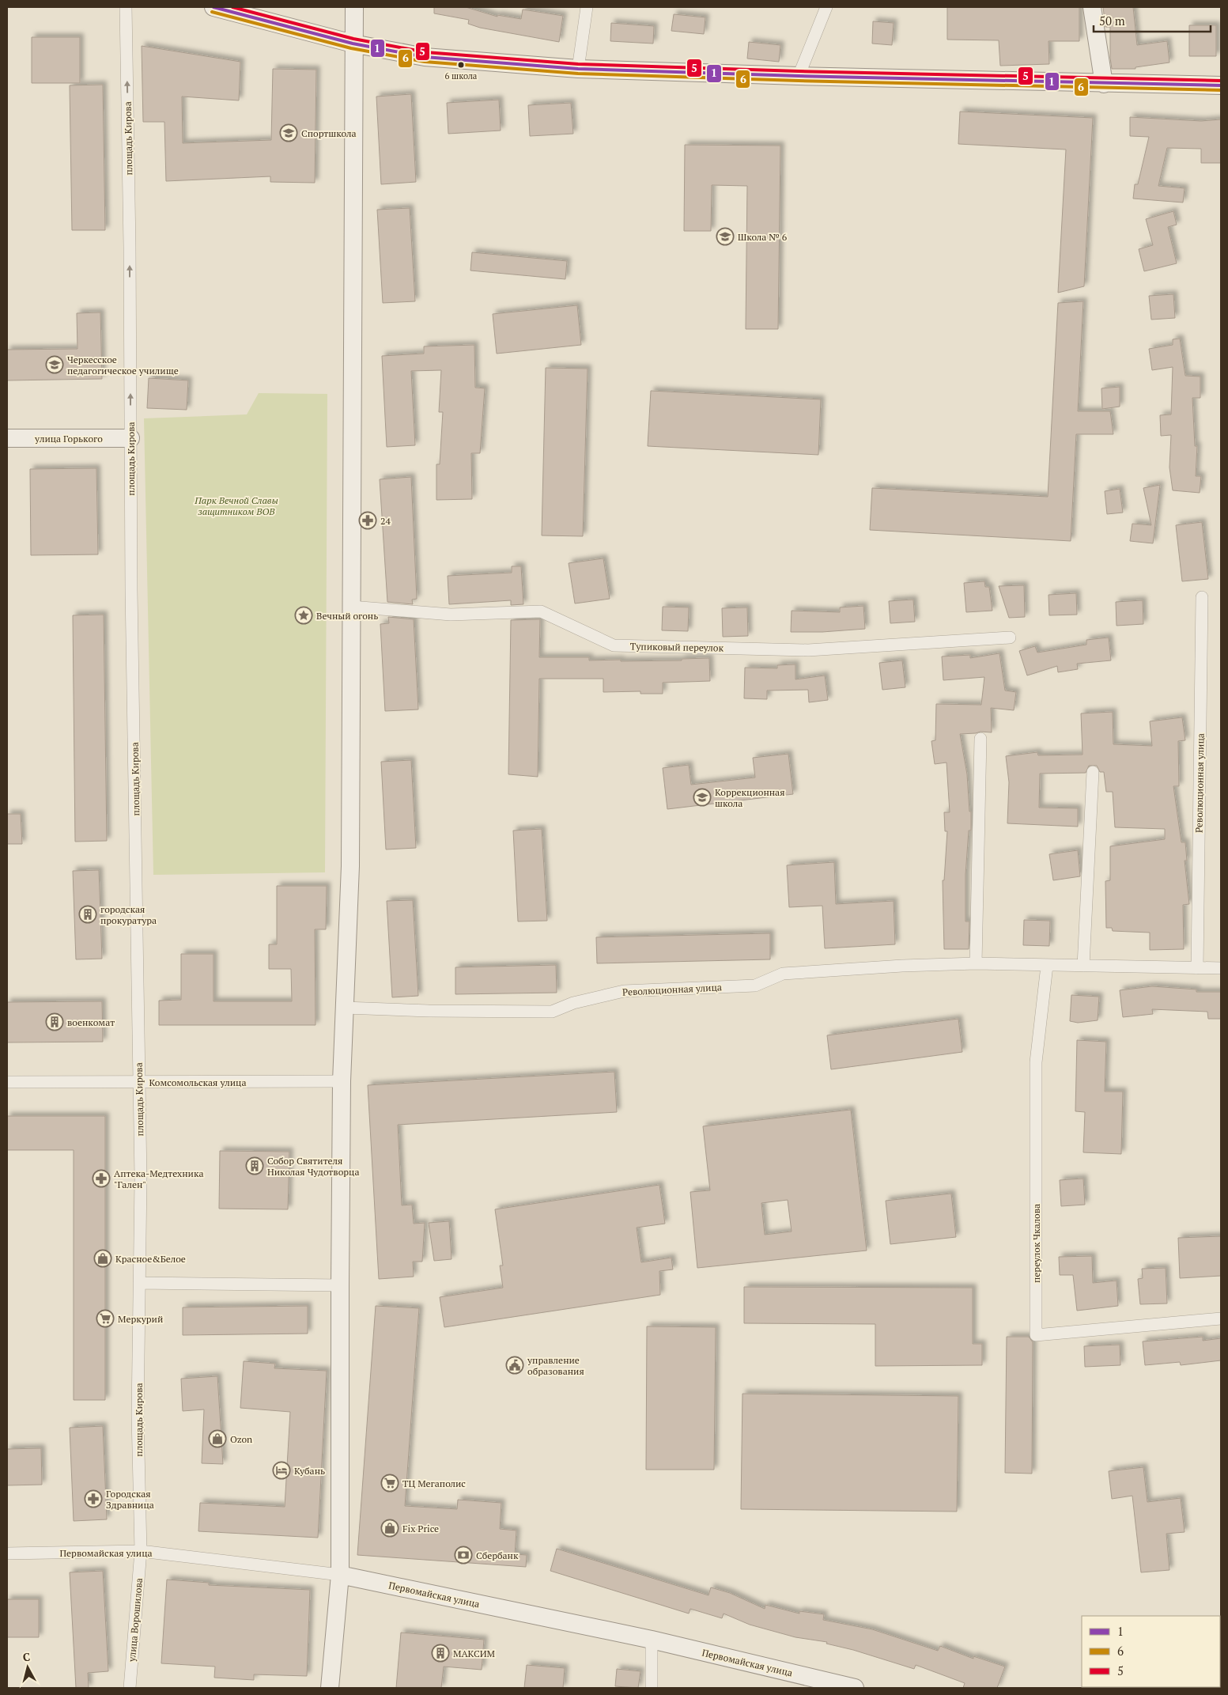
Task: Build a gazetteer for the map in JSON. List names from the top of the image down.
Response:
{
  "streets": {
    "main road": ["улица Горького", "Первомайская улица"],
    "street": [
      "площадь Кирова",
      "Тупиковый переулок",
      "Революционная улица",
      "Комсомольская улица",
      "переулок Чкалова",
      "улица Ворошилова"
    ]
  },
  "crossings": [
    ["площадь Кирова", "улица Горького"],
    ["площадь Кирова", "Комсомольская улица"],
    ["площадь Кирова", "Первомайская улица"],
    ["площадь Кирова", "улица Ворошилова"],
    ["Революционная улица", "переулок Чкалова"],
    ["Первомайская улица", "улица Ворошилова"]
  ],
  "parks": ["Парк Вечной Славы защитником ВОВ"],
  "places": {
    "other": ["6 школа"],
    "school or university": [
      "Спортшкола",
      "Школа № 6",
      "Черкесское педагогическое училище",
      "Коррекционная школа"
    ],
    "pharmacy": ["24", "Аптека-Медтехника \"Гален\"", "Городская Здравница"],
    "place": ["Вечный огонь"],
    "building": [
      "городская прокуратура",
      "военкомат",
      "Собор Святителя Николая Чудотворца",
      "МАКСИМ"
    ],
    "shop": ["Красное&Белое", "Ozon", "Fix Price"],
    "supermarket": ["Меркурий", "ТЦ Мегаполис"],
    "public building": ["управление образования"],
    "hotel": ["Кубань"],
    "bank": ["Сбербанк"]
  },
  "lines": ["transit line 1", "transit line 5", "transit line 6"],
  "legend": ["1", "6", "5"],
  "scale_bar": "50 m",
  "north": "top"
}
